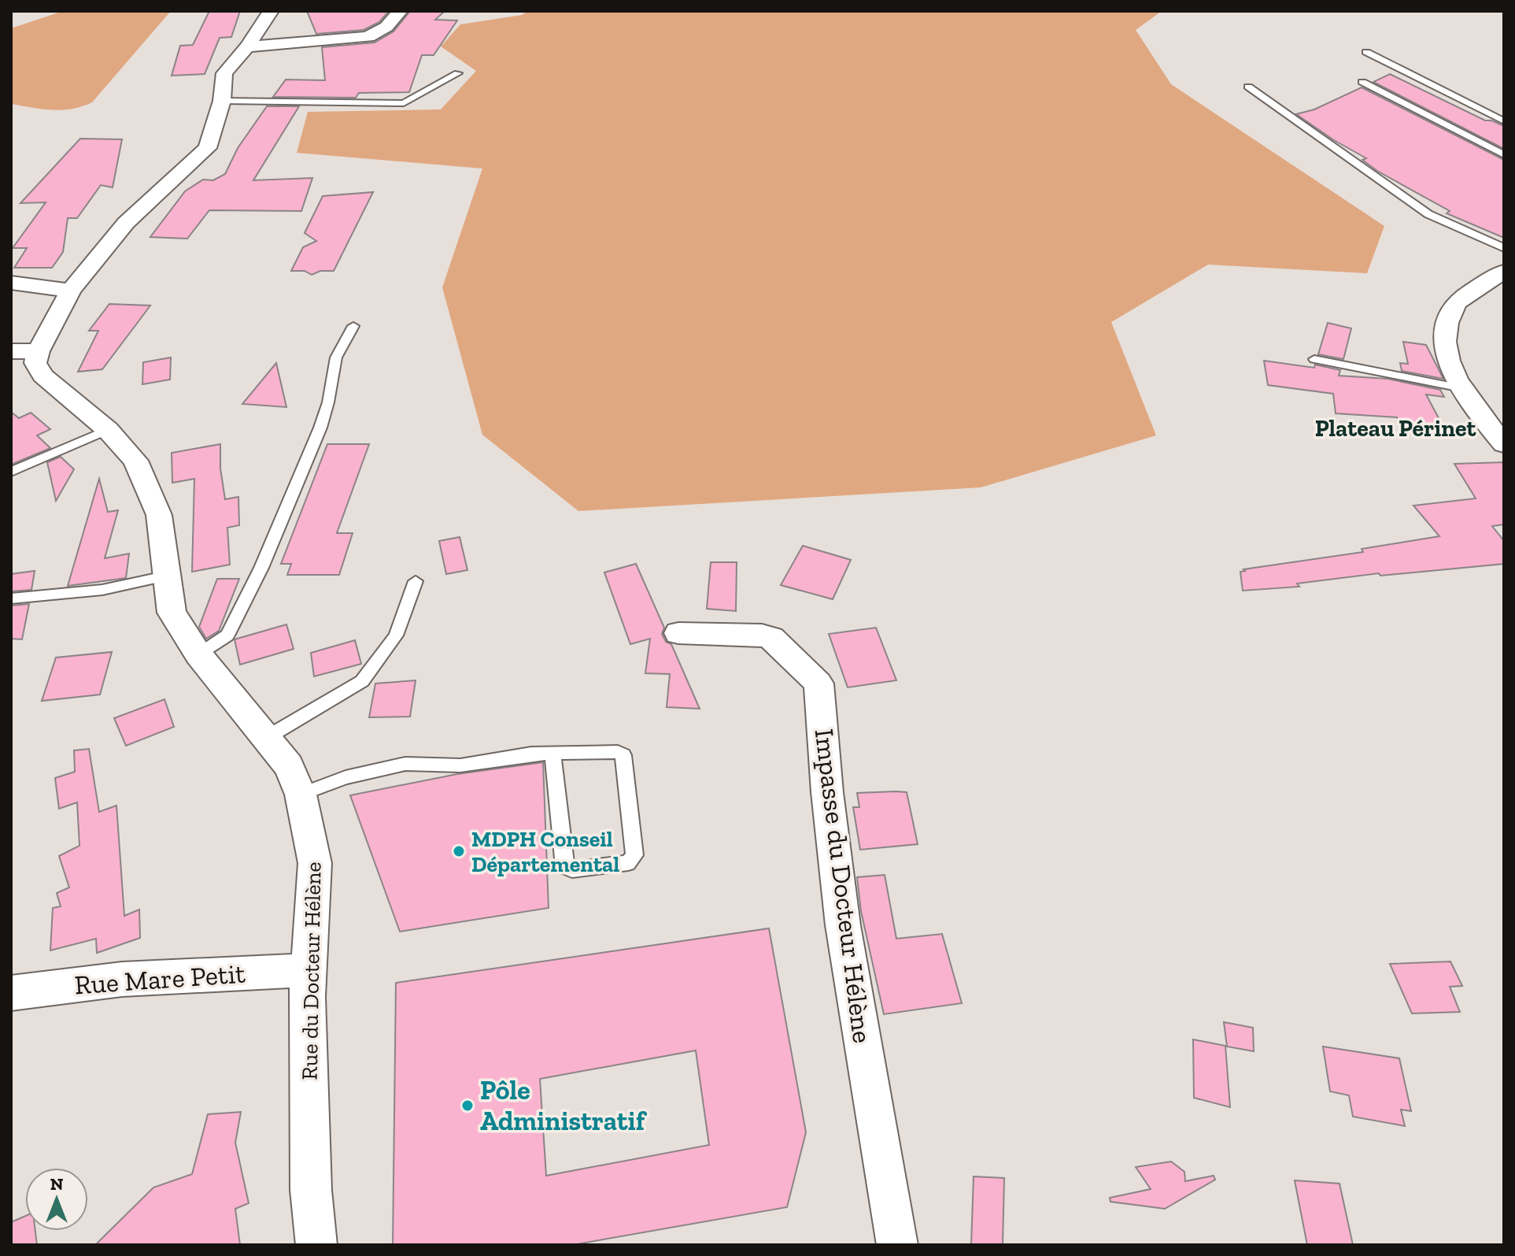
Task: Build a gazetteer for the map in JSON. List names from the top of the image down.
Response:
{
  "streets": {
    "street": ["Impasse du Docteur Hélène", "Rue du Docteur Hélène", "Rue Mare Petit"]
  },
  "crossings": [
    ["Rue du Docteur Hélène", "Rue Mare Petit"]
  ],
  "districts": ["Plateau Périnet"],
  "places": ["MDPH Conseil Départemental", "Pôle Administratif"],
  "north": "top"
}
